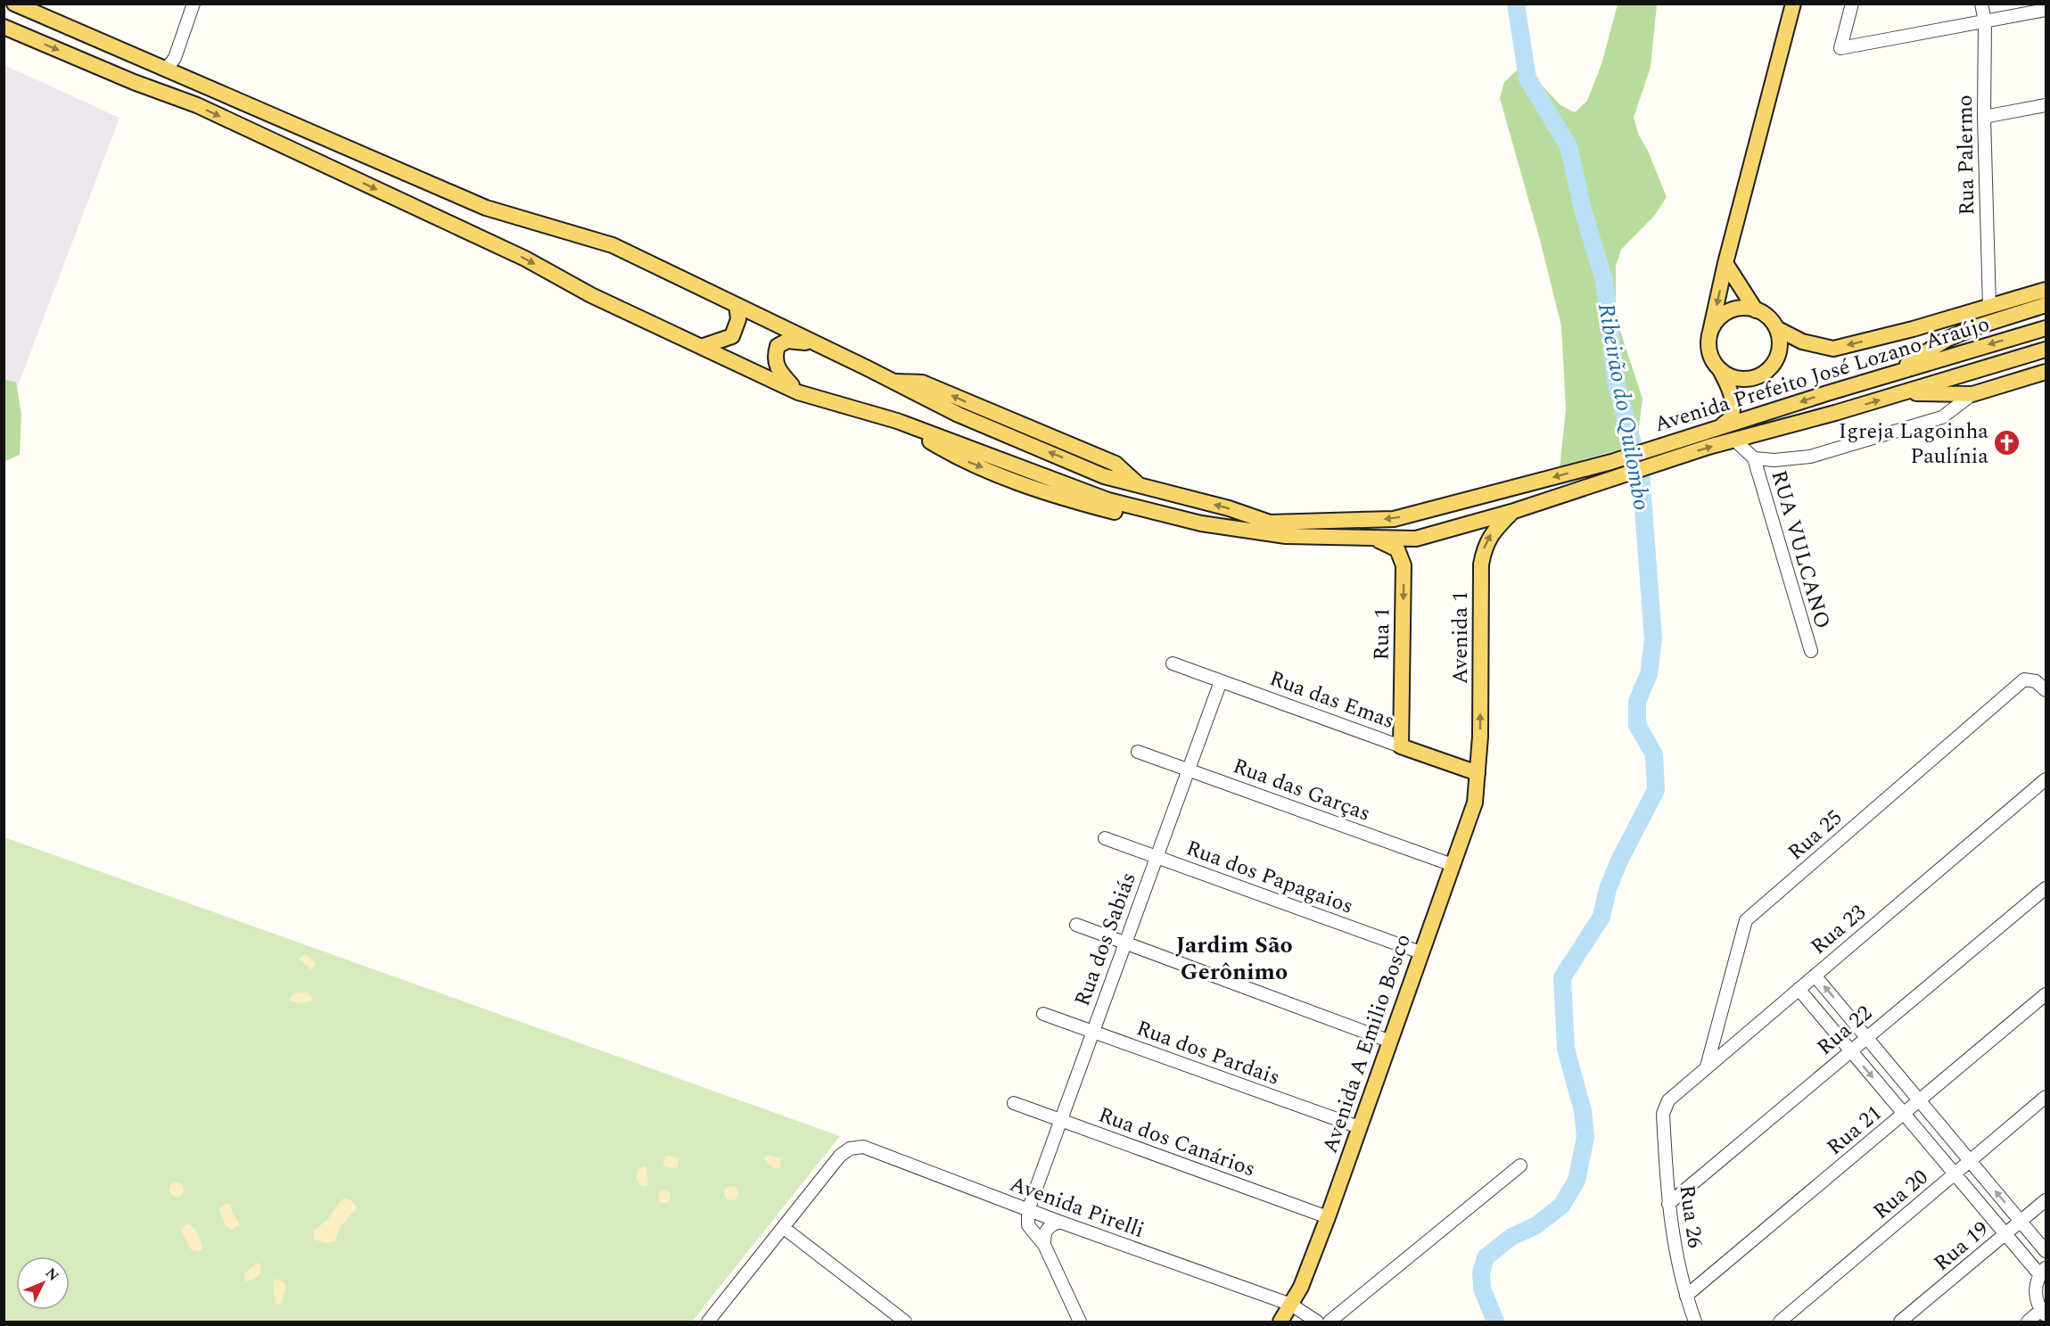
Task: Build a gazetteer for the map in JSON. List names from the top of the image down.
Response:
{
  "streets": {
    "main road": [
      "Avenida Prefeito José Lozano Araújo",
      "Rua 1",
      "Avenida 1",
      "Rua das Emas",
      "Avenida A Emilio Bosco"
    ],
    "street": [
      "Rua Palermo",
      "RUA VULCANO",
      "Rua das Garças",
      "Rua 25",
      "Rua dos Papagaios",
      "Rua 23",
      "Rua dos Sabiás",
      "Rua 22",
      "Rua dos Pardais",
      "Rua 21",
      "Rua dos Canários",
      "Rua 20",
      "Avenida Pirelli",
      "Rua 26",
      "Rua 19"
    ]
  },
  "crossings": [
    ["Avenida Prefeito José Lozano Araújo", "Rua 1"],
    ["Avenida Prefeito José Lozano Araújo", "Avenida 1"],
    ["Rua 1", "Rua das Emas"],
    ["Avenida 1", "Rua das Emas"],
    ["Avenida 1", "Avenida A Emilio Bosco"],
    ["Rua das Emas", "Rua dos Sabiás"],
    ["Rua das Emas", "Avenida A Emilio Bosco"],
    ["Rua das Garças", "Rua dos Sabiás"],
    ["Rua das Garças", "Avenida A Emilio Bosco"],
    ["Rua 25", "Rua 23"],
    ["Rua dos Papagaios", "Rua dos Sabiás"],
    ["Rua dos Papagaios", "Avenida A Emilio Bosco"],
    ["Rua 23", "Rua 26"],
    ["Rua dos Sabiás", "Rua dos Pardais"],
    ["Rua dos Sabiás", "Rua dos Canários"],
    ["Rua dos Sabiás", "Avenida Pirelli"],
    ["Rua 22", "Rua 26"],
    ["Avenida A Emilio Bosco", "Rua dos Pardais"],
    ["Avenida A Emilio Bosco", "Rua dos Canários"],
    ["Avenida A Emilio Bosco", "Avenida Pirelli"],
    ["Rua 21", "Rua 26"]
  ],
  "one_way": ["Rua 1", "Avenida 1"],
  "districts": ["Jardim São Gerônimo"],
  "water": ["Ribeirão do Quilombo"],
  "places": {
    "church": ["Igreja Lagoinha Paulínia"]
  },
  "north": "top right"
}
